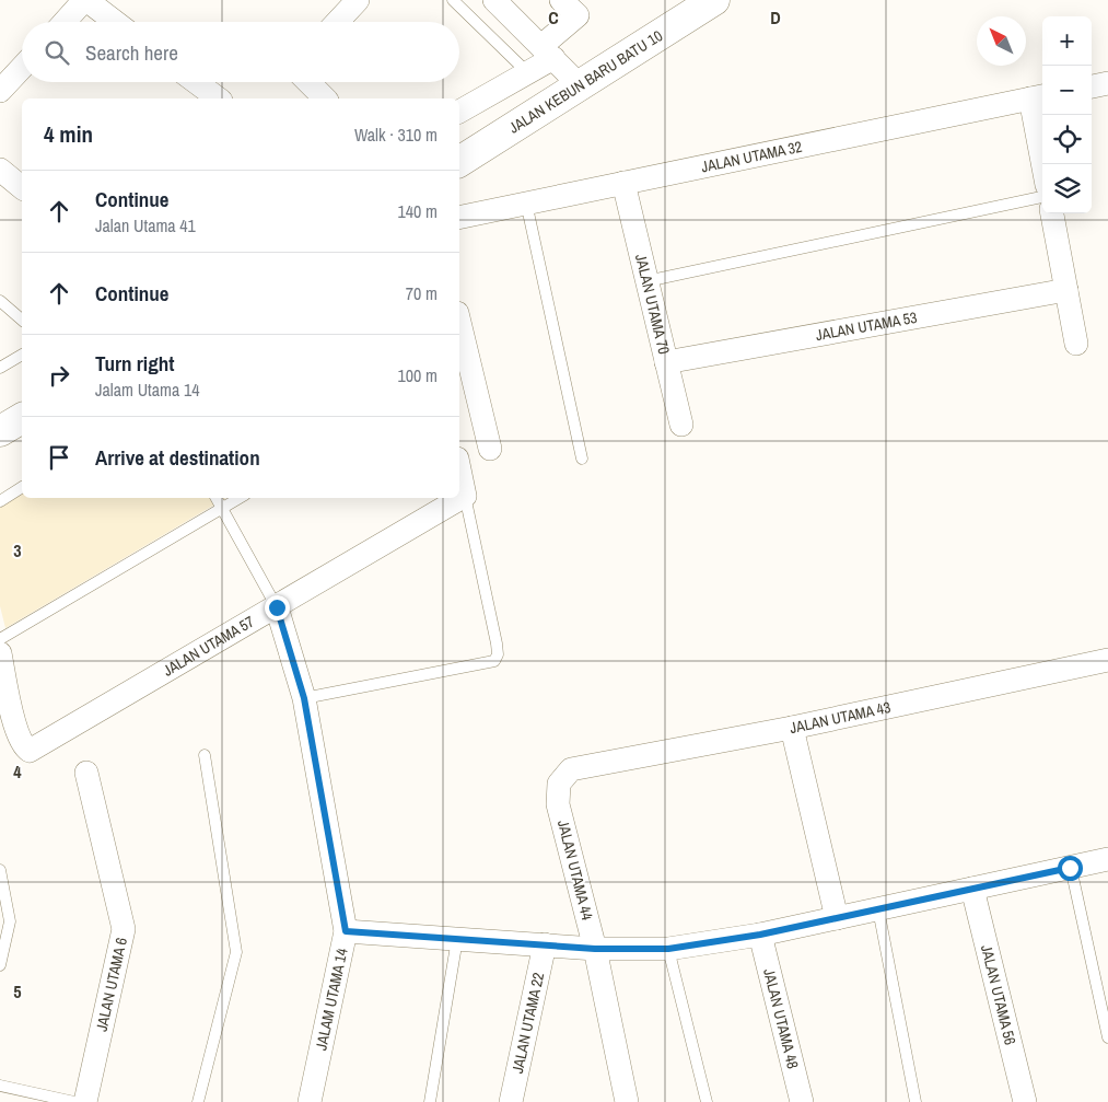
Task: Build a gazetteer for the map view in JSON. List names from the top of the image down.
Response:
{
  "streets": {
    "street": [
      "JALAN KEBUN BARU BATU 10",
      "JALAN UTAMA 32",
      "JALAN UTAMA 70",
      "JALAN UTAMA 53",
      "JALAN UTAMA 57",
      "JALAN UTAMA 43",
      "JALAN UTAMA 44",
      "JALAN UTAMA 6",
      "JALAN UTAMA 56",
      "JALAM UTAMA 14",
      "JALAN UTAMA 48",
      "JALAN UTAMA 22"
    ]
  },
  "crossings": [
    ["JALAN UTAMA 32", "JALAN UTAMA 70"],
    ["JALAN UTAMA 70", "JALAN UTAMA 53"],
    ["JALAN UTAMA 57", "JALAM UTAMA 14"],
    ["JALAN UTAMA 43", "JALAN UTAMA 44"]
  ],
  "north": "top left",
  "page": {
    "map_buttons": ["+", "−"],
    "search": "Search here",
    "heading": ["4 min", "Walk · 310 m"],
    "list": [
      ["Continue", "Jalan Utama 41", "140 m"],
      ["Continue", "70 m"],
      ["Turn right", "Jalam Utama 14", "100 m"],
      "Arrive at destination"
    ]
  },
  "grid": {
    "columns": ["C", "D"],
    "rows": ["3", "4", "5"]
  }
}
